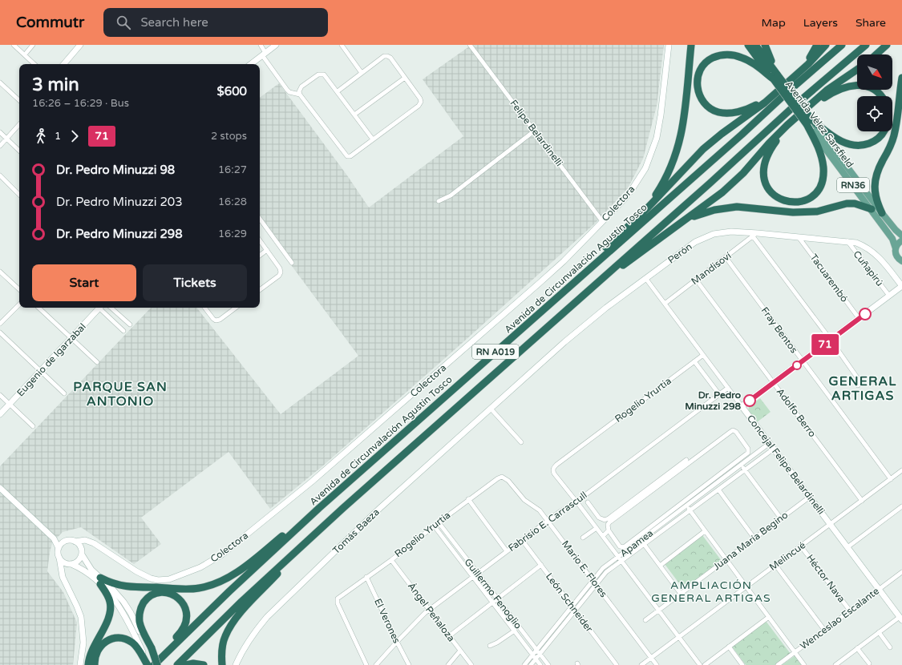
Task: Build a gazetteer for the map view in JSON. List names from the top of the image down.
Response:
{
  "streets": {
    "highway": [
      "Avenida Vélez Sarsfield",
      "RN36",
      "Avenida de Circunvalación Agustín Tosco",
      "RN A019"
    ],
    "street": [
      "Felipe Belardinelli",
      "Colectora",
      "Perón",
      "Mandisoví",
      "Cuñapirú",
      "Tacuarembó",
      "Fray Bentos",
      "Eugenio de Igarzabal",
      "Rogelio Yrurtia",
      "Adolfo Berro",
      "Concejal Felipe Belardinelli",
      "Fabrisio E. Carrascull",
      "Tomás Baeza",
      "Juana María Begino",
      "Apamea",
      "Melincué",
      "Mario E. Flores",
      "Héctor Nava",
      "Guillermo Fenoglio",
      "León Schneider",
      "Ángel Peñaloza",
      "Wenceslao Escalante",
      "El Verones"
    ]
  },
  "crossings": [
    ["Avenida Vélez Sarsfield", "RN36"],
    ["Felipe Belardinelli", "Colectora"],
    ["Perón", "Mandisoví"],
    ["Perón", "Cuñapirú"],
    ["Perón", "Tacuarembó"],
    ["Perón", "Concejal Felipe Belardinelli"],
    ["Perón", "Tomás Baeza"],
    ["Mandisoví", "Fray Bentos"],
    ["Mandisoví", "Adolfo Berro"],
    ["Mandisoví", "Concejal Felipe Belardinelli"],
    ["Fray Bentos", "Melincué"],
    ["Rogelio Yrurtia", "Concejal Felipe Belardinelli"],
    ["Rogelio Yrurtia", "Fabrisio E. Carrascull"],
    ["Rogelio Yrurtia", "Mario E. Flores"],
    ["Rogelio Yrurtia", "Guillermo Fenoglio"],
    ["Rogelio Yrurtia", "Ángel Peñaloza"],
    ["Rogelio Yrurtia", "El Verones"],
    ["Adolfo Berro", "Melincué"],
    ["Concejal Felipe Belardinelli", "Fabrisio E. Carrascull"],
    ["Concejal Felipe Belardinelli", "Juana María Begino"],
    ["Concejal Felipe Belardinelli", "Apamea"],
    ["Concejal Felipe Belardinelli", "Melincué"],
    ["Concejal Felipe Belardinelli", "Wenceslao Escalante"],
    ["Fabrisio E. Carrascull", "Mario E. Flores"],
    ["Fabrisio E. Carrascull", "Guillermo Fenoglio"],
    ["Fabrisio E. Carrascull", "León Schneider"],
    ["Fabrisio E. Carrascull", "Ángel Peñaloza"],
    ["Fabrisio E. Carrascull", "El Verones"],
    ["Apamea", "Mario E. Flores"],
    ["Apamea", "Guillermo Fenoglio"],
    ["Apamea", "León Schneider"],
    ["Melincué", "Mario E. Flores"],
    ["Melincué", "Héctor Nava"],
    ["Héctor Nava", "Wenceslao Escalante"]
  ],
  "districts": ["GENERAL ARTIGAS", "PARQUE SAN ANTONIO", "AMPLIACIÓN GENERAL ARTIGAS"],
  "places": ["Dr. Pedro Minuzzi 298"],
  "lines": ["bus line 71"],
  "north": "bottom right",
  "page": {
    "header": "Commutr",
    "search": "Search here",
    "nav": ["Map", "Layers", "Share"],
    "on_map": "71",
    "heading": ["3 min", "16:26 – 16:29 · Bus", "$600"],
    "legs": ["1", "71", "2 stops"],
    "list": [
      {
        "name": "Dr. Pedro Minuzzi 98",
        "value": "16:27"
      },
      {
        "name": "Dr. Pedro Minuzzi 203",
        "value": "16:28"
      },
      {
        "name": "Dr. Pedro Minuzzi 298",
        "value": "16:29"
      }
    ],
    "buttons": ["Start", "Tickets"]
  }
}
